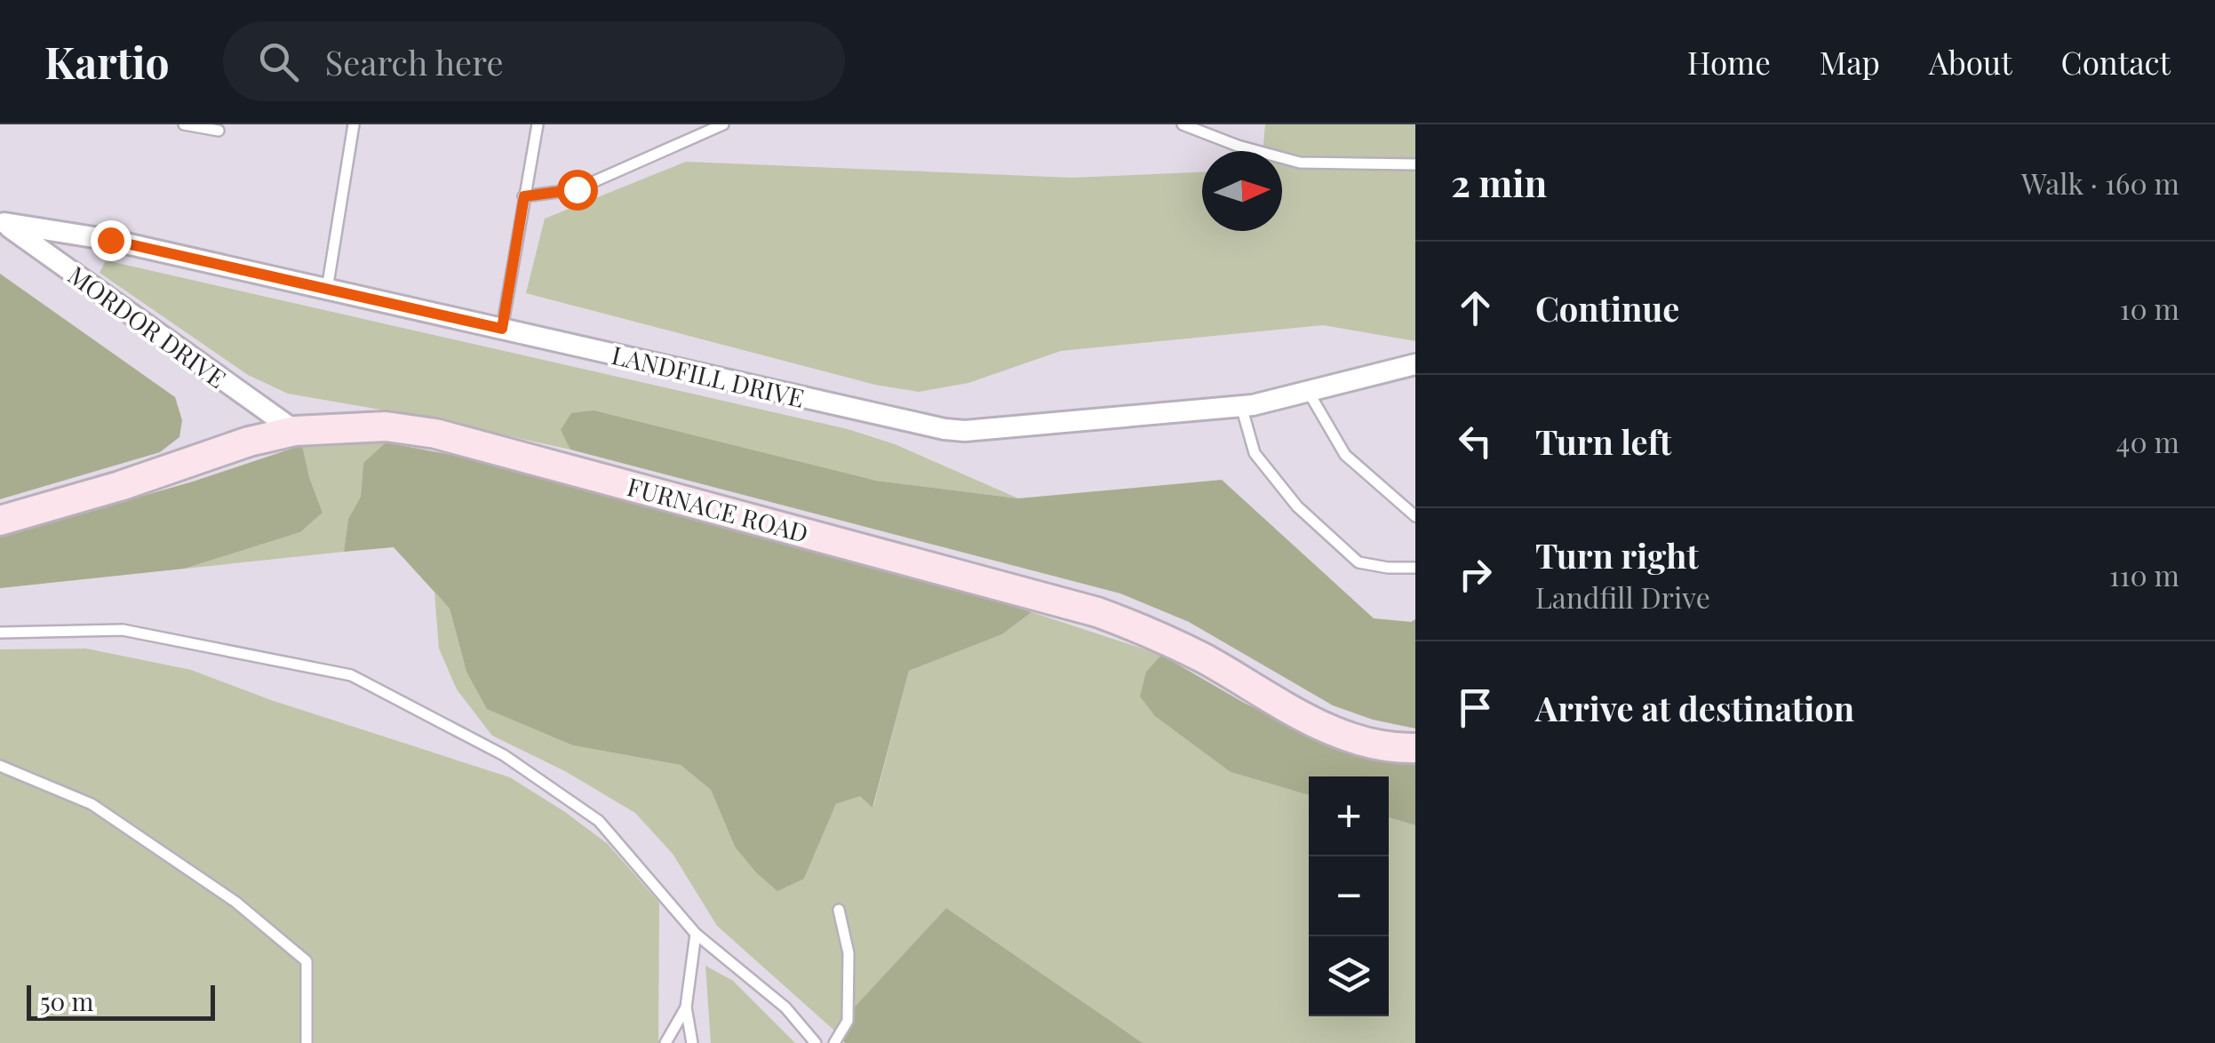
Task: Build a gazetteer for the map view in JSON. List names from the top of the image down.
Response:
{
  "streets": {
    "main road": ["FURNACE ROAD"],
    "street": ["MORDOR DRIVE", "LANDFILL DRIVE"]
  },
  "crossings": [
    ["MORDOR DRIVE", "LANDFILL DRIVE"],
    ["MORDOR DRIVE", "FURNACE ROAD"]
  ],
  "scale_bar": "50 m",
  "north": "right",
  "page": {
    "header": "Kartio",
    "search": "Search here",
    "nav": [
      "Home",
      "Map",
      "About",
      "Contact"
    ],
    "heading": ["2 min", "Walk · 160 m"],
    "list": [
      ["Continue", "10 m"],
      ["Turn left", "40 m"],
      ["Turn right", "Landfill Drive", "110 m"],
      "Arrive at destination"
    ],
    "map_buttons": ["+", "−"],
    "scale": "50 m"
  }
}
